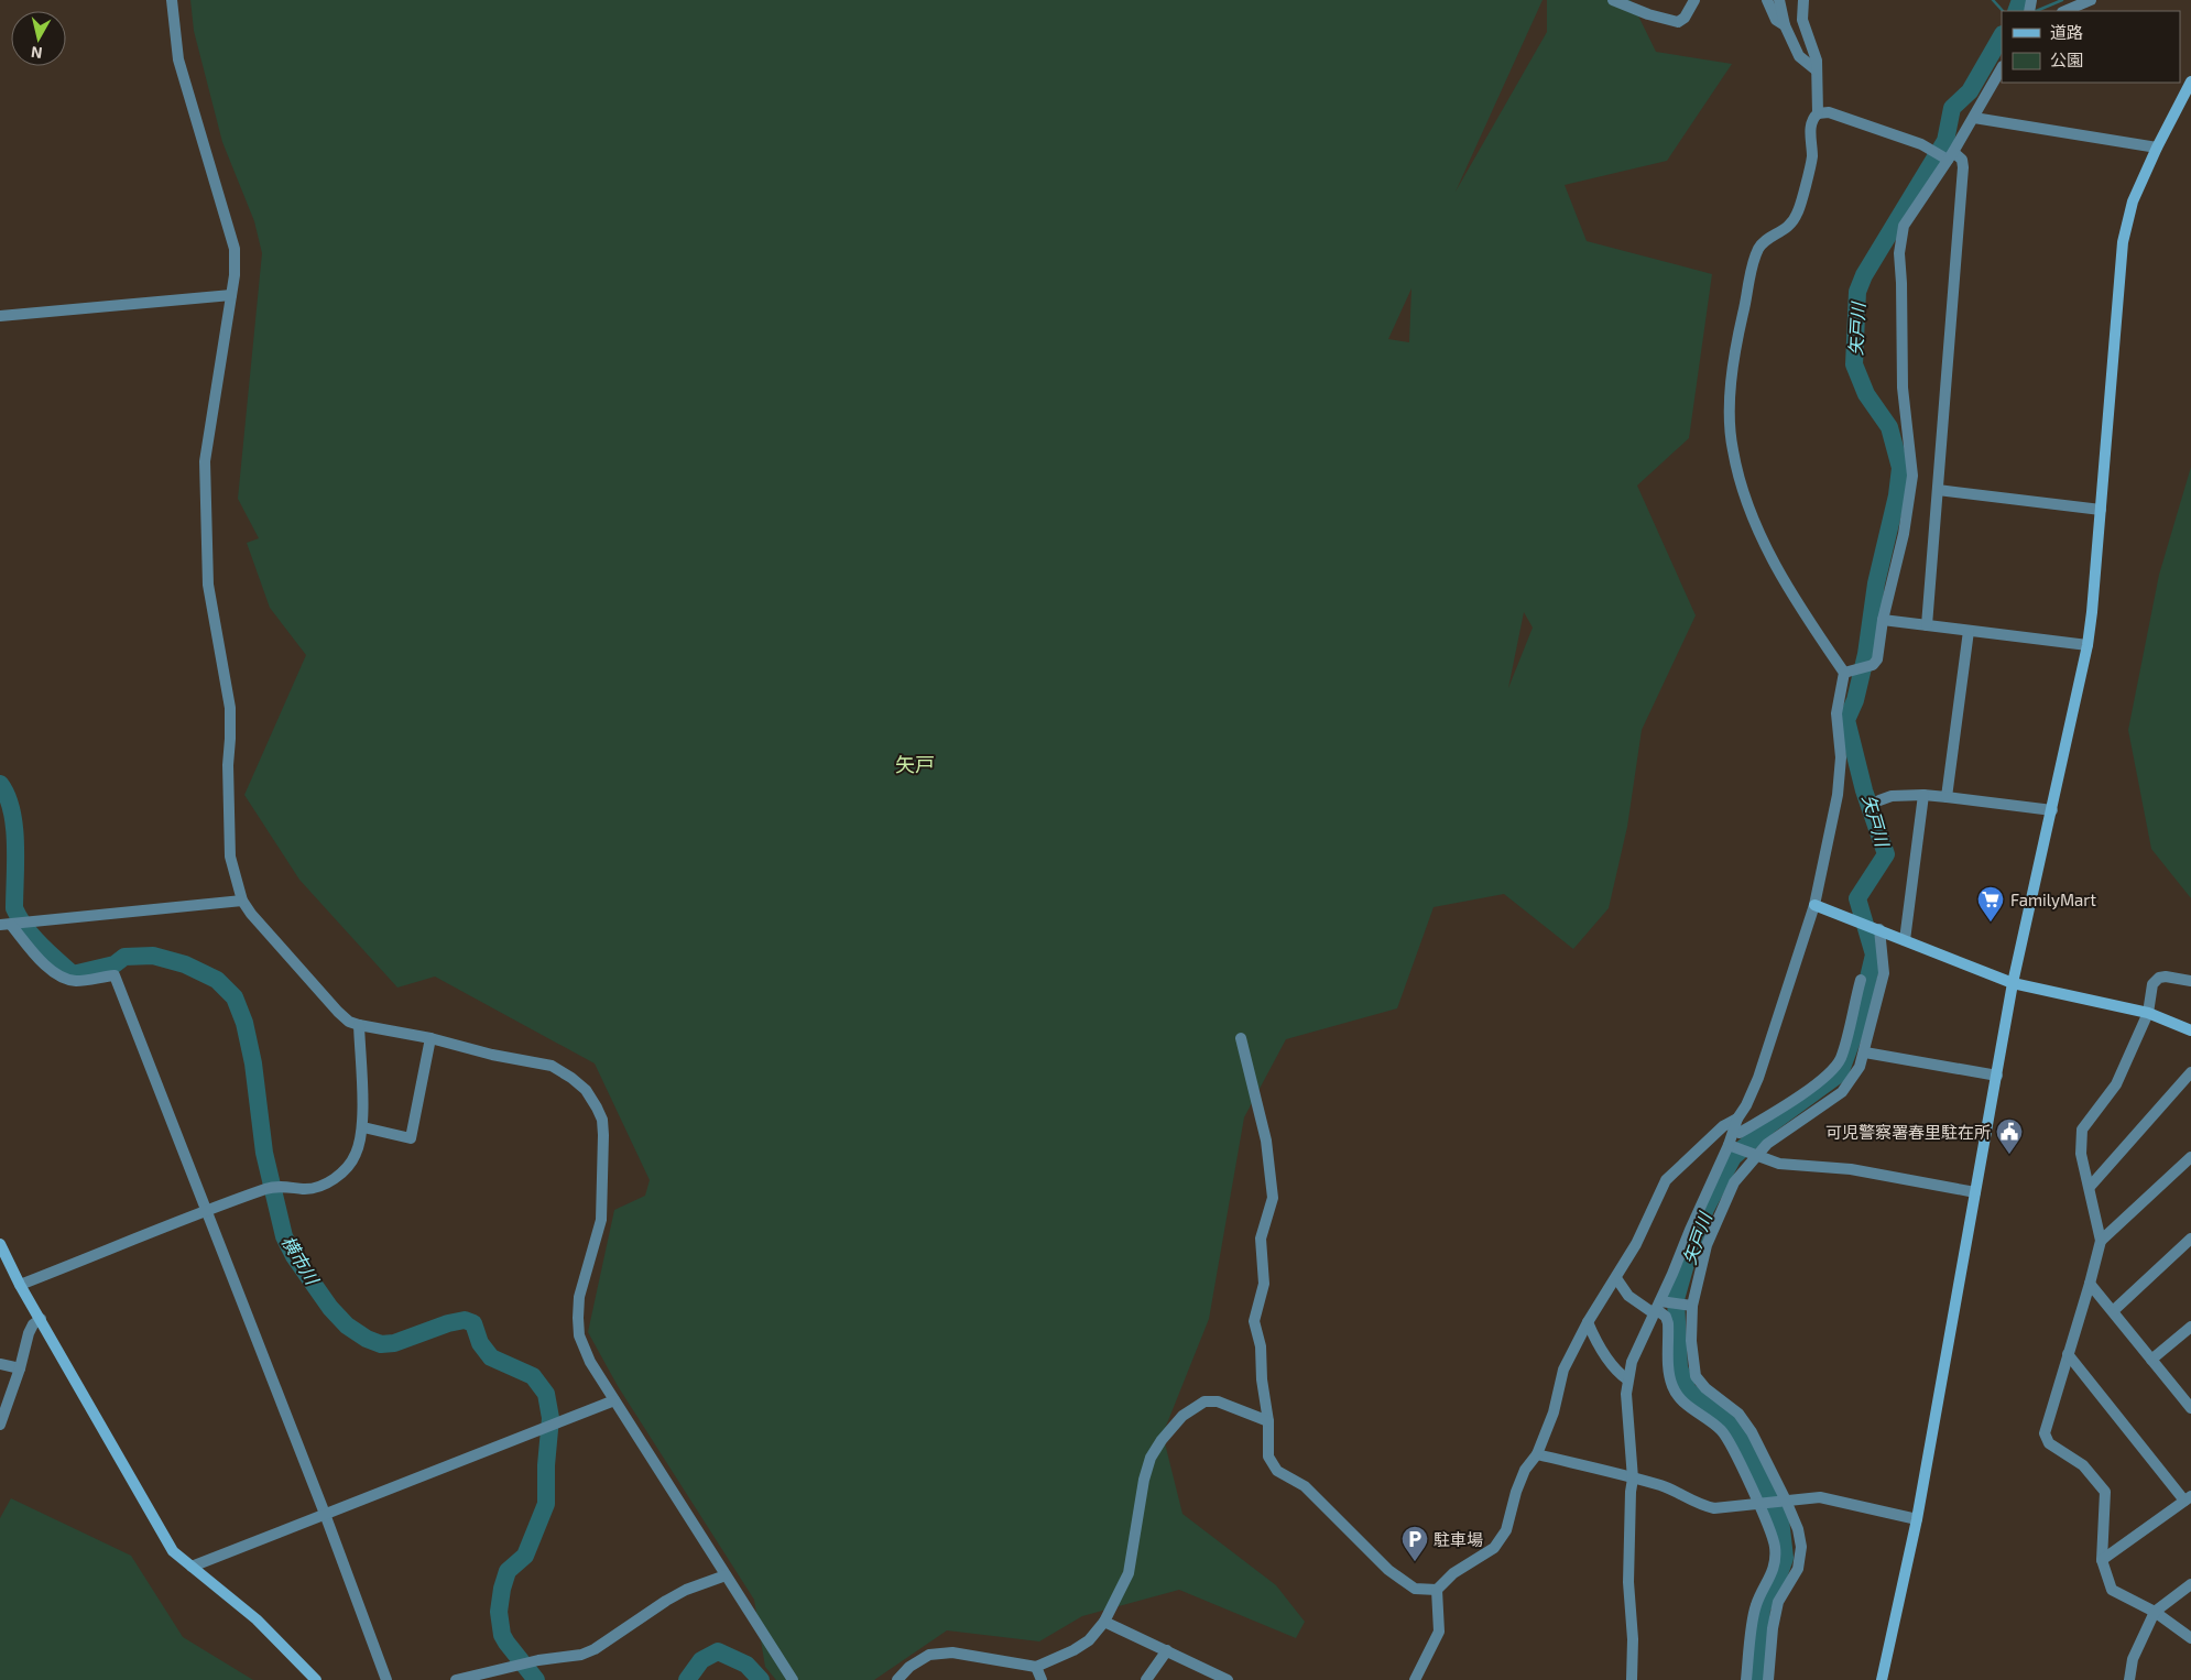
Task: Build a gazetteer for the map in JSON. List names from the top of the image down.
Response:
{
  "districts": ["矢戸"],
  "water": ["矢戸川", "横市川"],
  "places": {
    "supermarket": ["FamilyMart"],
    "public building": ["可児警察署春里駐在所"],
    "parking": ["駐車場"]
  },
  "legend": ["道路", "公園"],
  "north": "bottom"
}
